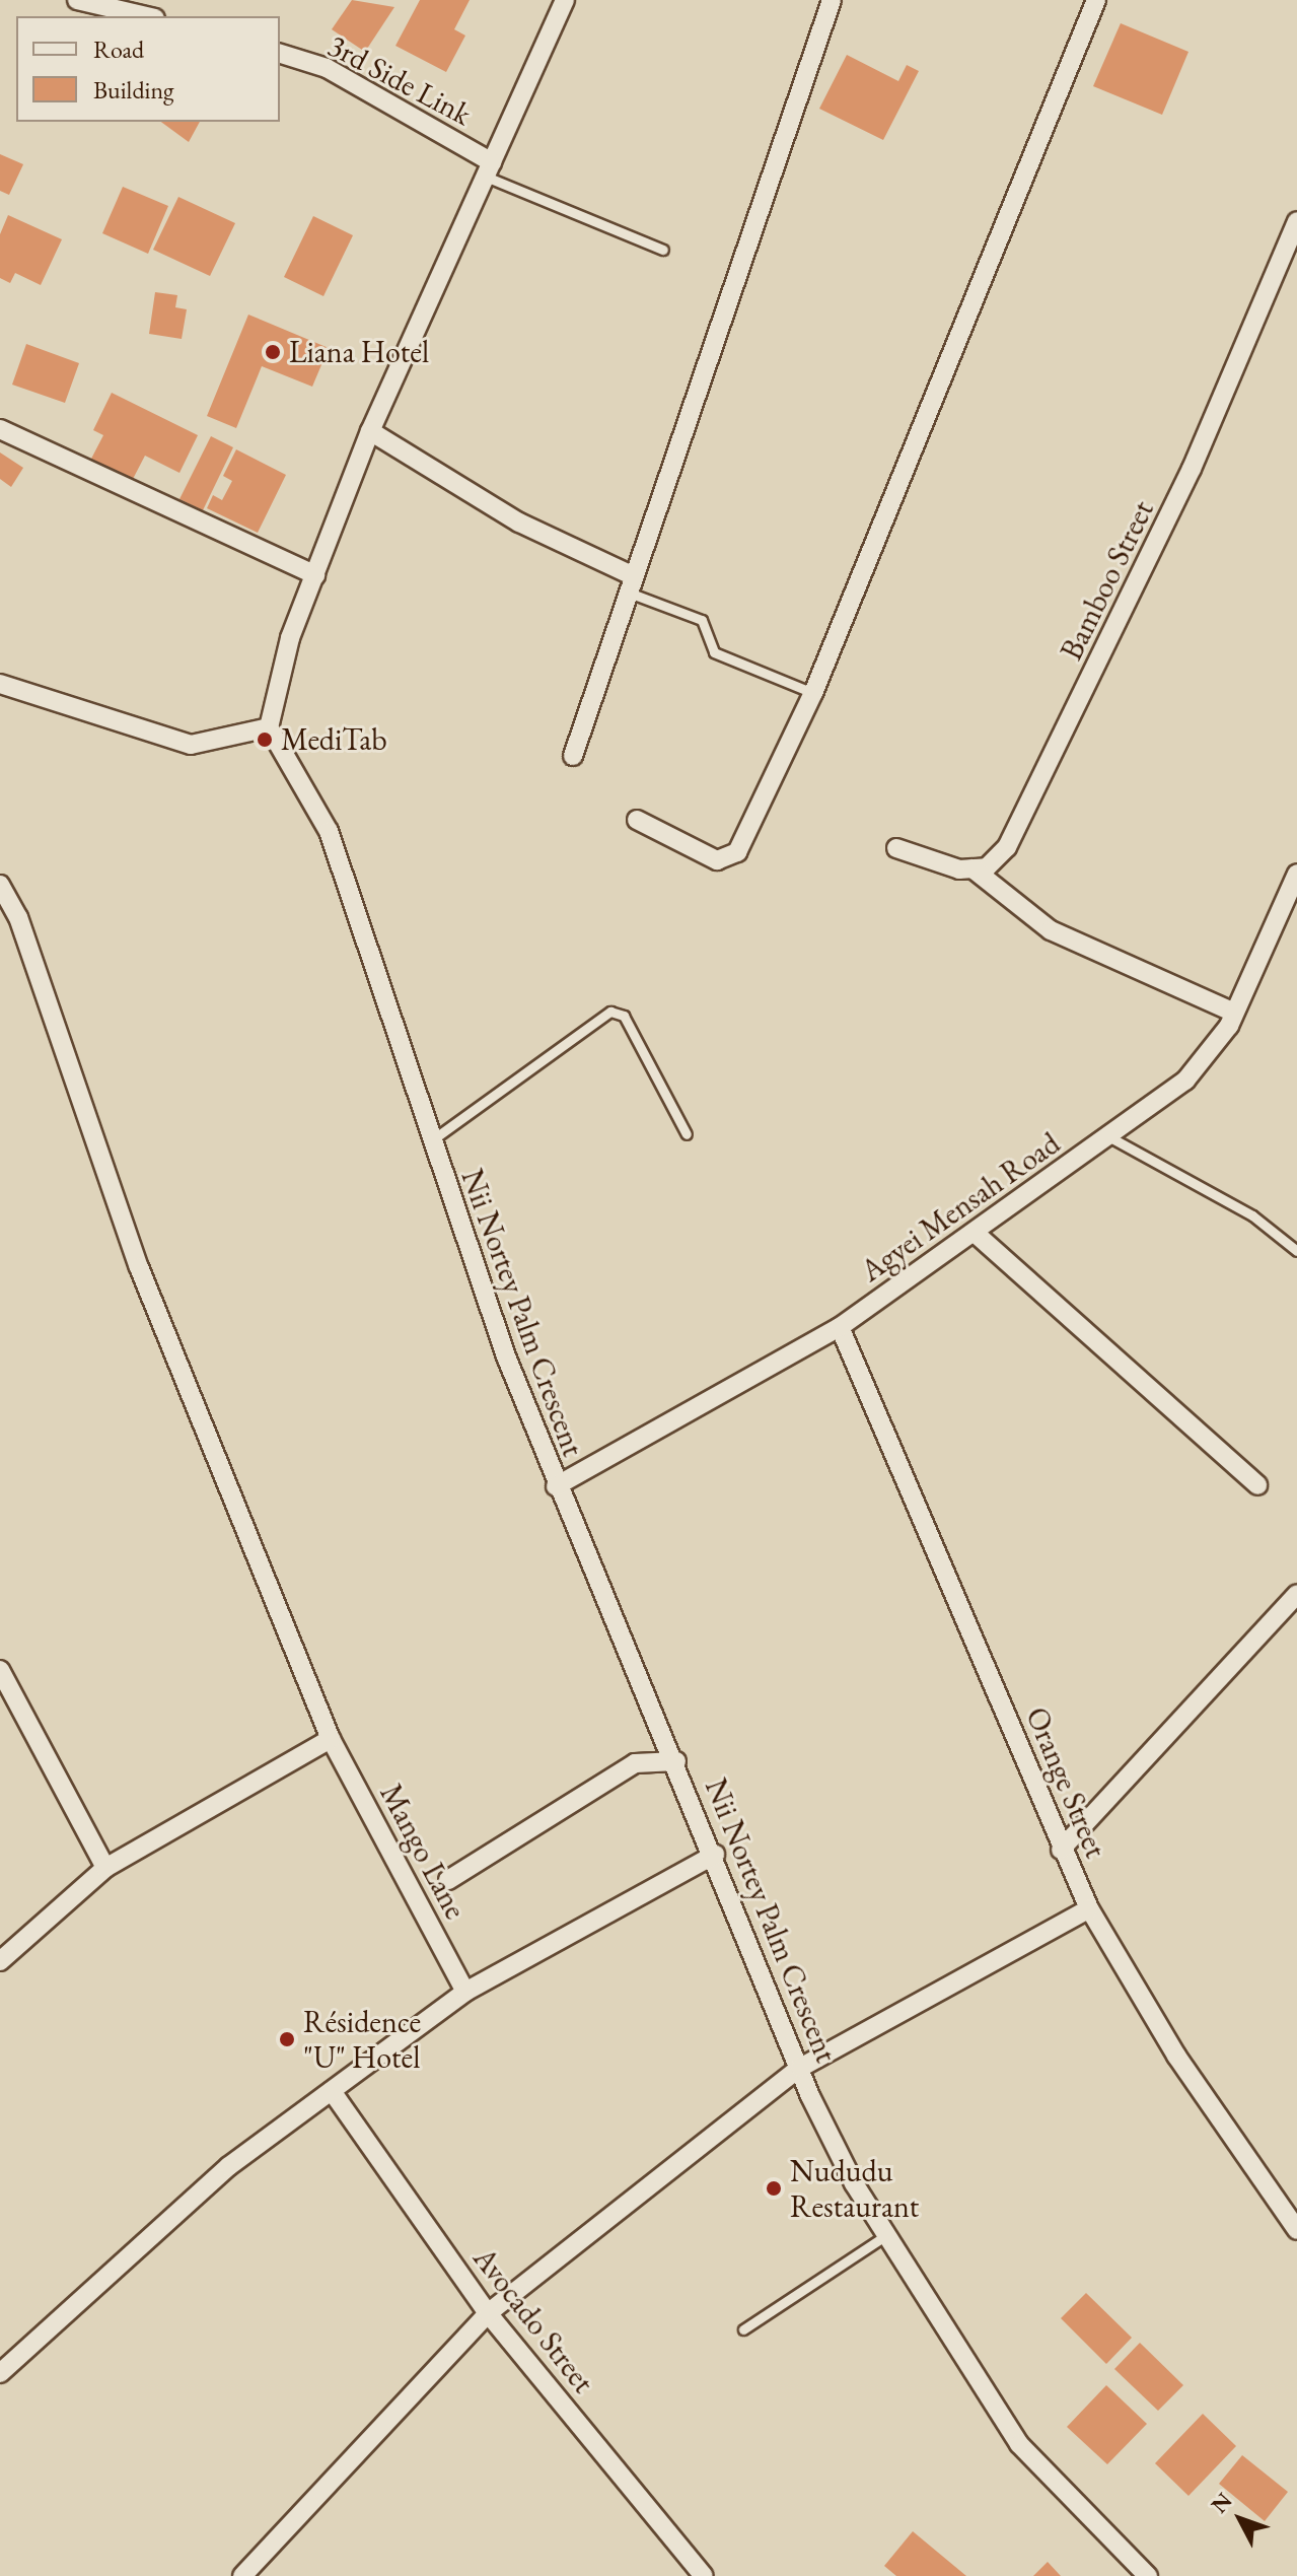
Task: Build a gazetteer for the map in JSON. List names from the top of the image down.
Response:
{
  "streets": {
    "street": [
      "3rd Side Link",
      "Bamboo Street",
      "Agyei Mensah Road",
      "Nii Nortey Palm Crescent",
      "Orange Street",
      "Mango Lane",
      "Avocado Street"
    ]
  },
  "crossings": [
    ["Agyei Mensah Road", "Nii Nortey Palm Crescent"],
    ["Agyei Mensah Road", "Orange Street"]
  ],
  "places": [
    "Liana Hotel",
    "MediTab",
    "Résidence \"U\" Hotel",
    "Nududu Restaurant"
  ],
  "legend": ["Road", "Building"],
  "north": "top left"
}
